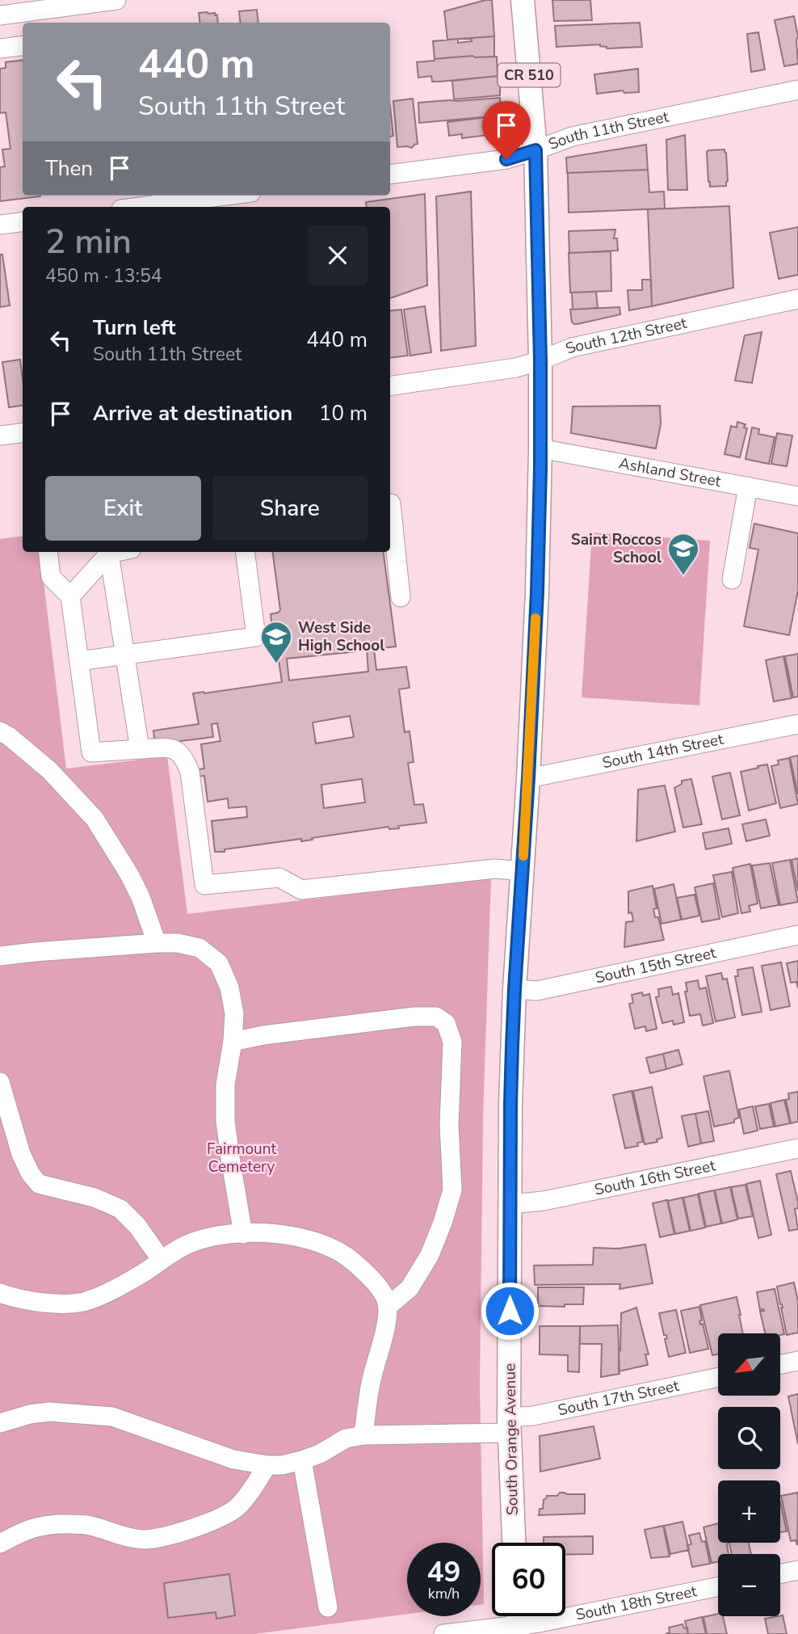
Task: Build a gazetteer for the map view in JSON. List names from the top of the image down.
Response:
{
  "streets": {
    "main road": ["CR 510", "South Orange Avenue"],
    "street": [
      "South 11th Street",
      "South 12th Street",
      "Ashland Street",
      "South 14th Street",
      "South 15th Street",
      "South 16th Street",
      "South 17th Street",
      "South 18th Street"
    ]
  },
  "crossings": [
    ["South 11th Street", "South Orange Avenue"],
    ["South 12th Street", "South Orange Avenue"],
    ["Ashland Street", "South Orange Avenue"],
    ["South 14th Street", "South Orange Avenue"],
    ["South 15th Street", "South Orange Avenue"],
    ["South 16th Street", "South Orange Avenue"],
    ["South 17th Street", "South Orange Avenue"]
  ],
  "parks": ["Fairmount Cemetery"],
  "places": {
    "school or university": ["Saint Roccos School", "West Side High School"]
  },
  "north": "bottom left",
  "page": {
    "turn": ["440 m", "South 11th Street"],
    "then": "Then",
    "heading": ["2 min", "450 m · 13:54"],
    "list": [
      {
        "name": "Turn left",
        "note": "South 11th Street",
        "value": "440 m"
      },
      {
        "name": "Arrive at destination",
        "value": "10 m"
      }
    ],
    "buttons": ["Exit", "Share"],
    "map_buttons": ["+", "−"],
    "speed": "49 km/h",
    "limit": "60"
  }
}
